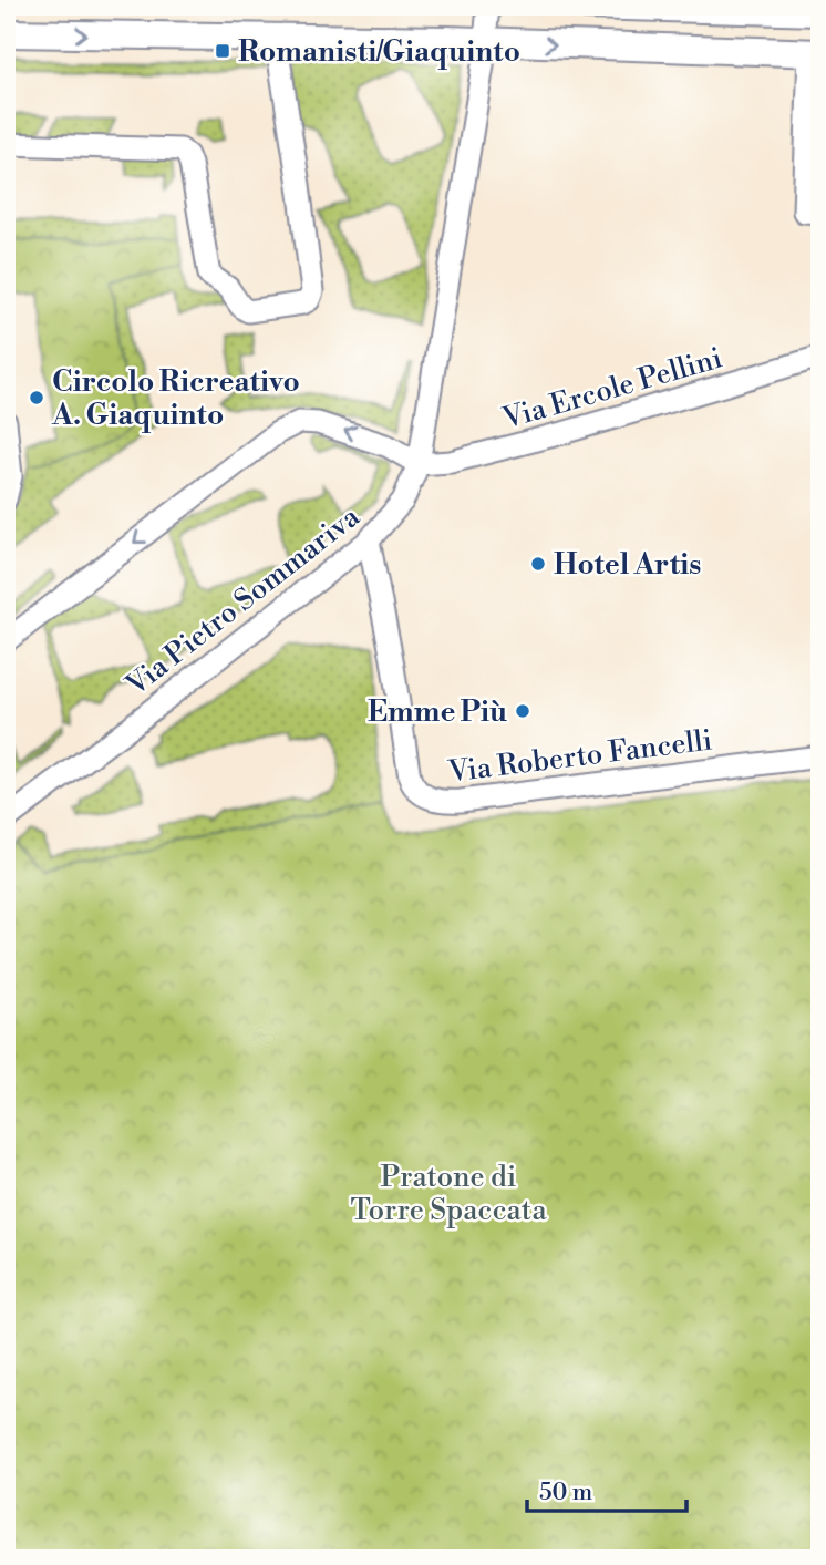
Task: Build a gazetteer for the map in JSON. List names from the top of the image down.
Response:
{
  "streets": {
    "street": ["Via Ercole Pellini", "Via Pietro Sommariva", "Via Roberto Fancelli"]
  },
  "crossings": [
    ["Via Ercole Pellini", "Via Pietro Sommariva"],
    ["Via Pietro Sommariva", "Via Roberto Fancelli"]
  ],
  "parks": ["Pratone di Torre Spaccata"],
  "places": {
    "transit": ["Romanisti/Giaquinto"],
    "other": ["Circolo Ricreativo A. Giaquinto", "Hotel Artis", "Emme Più"]
  },
  "scale_bar": "50 m"
}
